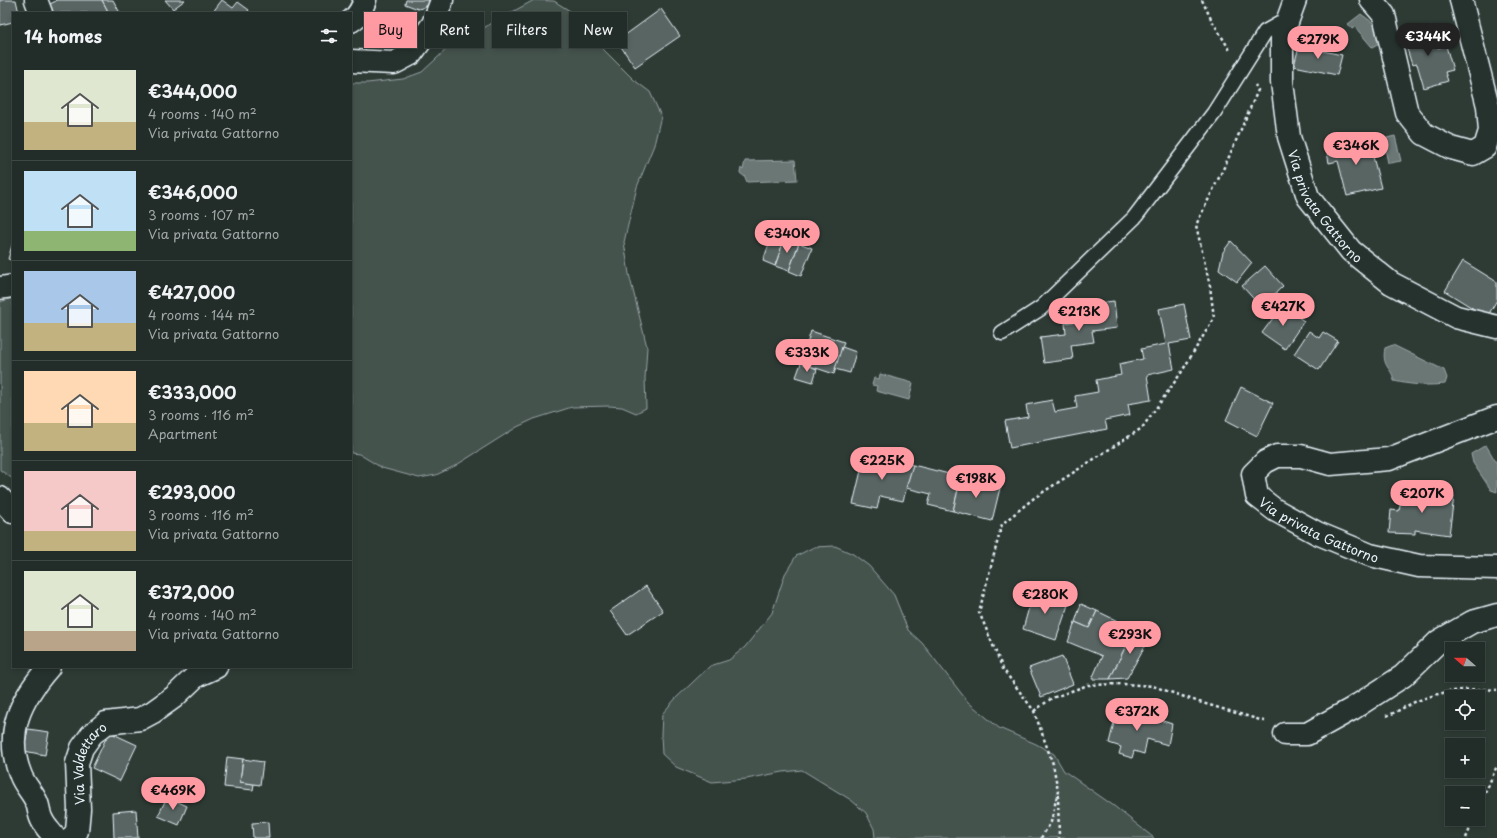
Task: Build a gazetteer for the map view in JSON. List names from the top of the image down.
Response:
{
  "streets": {
    "street": ["Via privata Gattorno", "Via Valdettaro"]
  },
  "north": "left",
  "page": {
    "chip": [
      "Buy",
      "Rent",
      "Filters",
      "New"
    ],
    "heading": "14 homes",
    "price": [
      "€344K",
      "€279K",
      "€346K",
      "€340K",
      "€427K",
      "€213K",
      "€333K",
      "€225K",
      "€198K",
      "€207K",
      "€280K",
      "€293K",
      "€372K",
      "€469K"
    ],
    "list": [
      {
        "name": "€344,000",
        "note": "4 rooms · 140 m² · Via privata Gattorno"
      },
      {
        "name": "€346,000",
        "note": "3 rooms · 107 m² · Via privata Gattorno"
      },
      {
        "name": "€427,000",
        "note": "4 rooms · 144 m² · Via privata Gattorno"
      },
      {
        "name": "€333,000",
        "note": "3 rooms · 116 m² · Apartment"
      },
      {
        "name": "€293,000",
        "note": "3 rooms · 116 m² · Via privata Gattorno"
      },
      {
        "name": "€372,000",
        "note": "4 rooms · 140 m² · Via privata Gattorno"
      }
    ],
    "map_buttons": ["+", "−"]
  }
}
